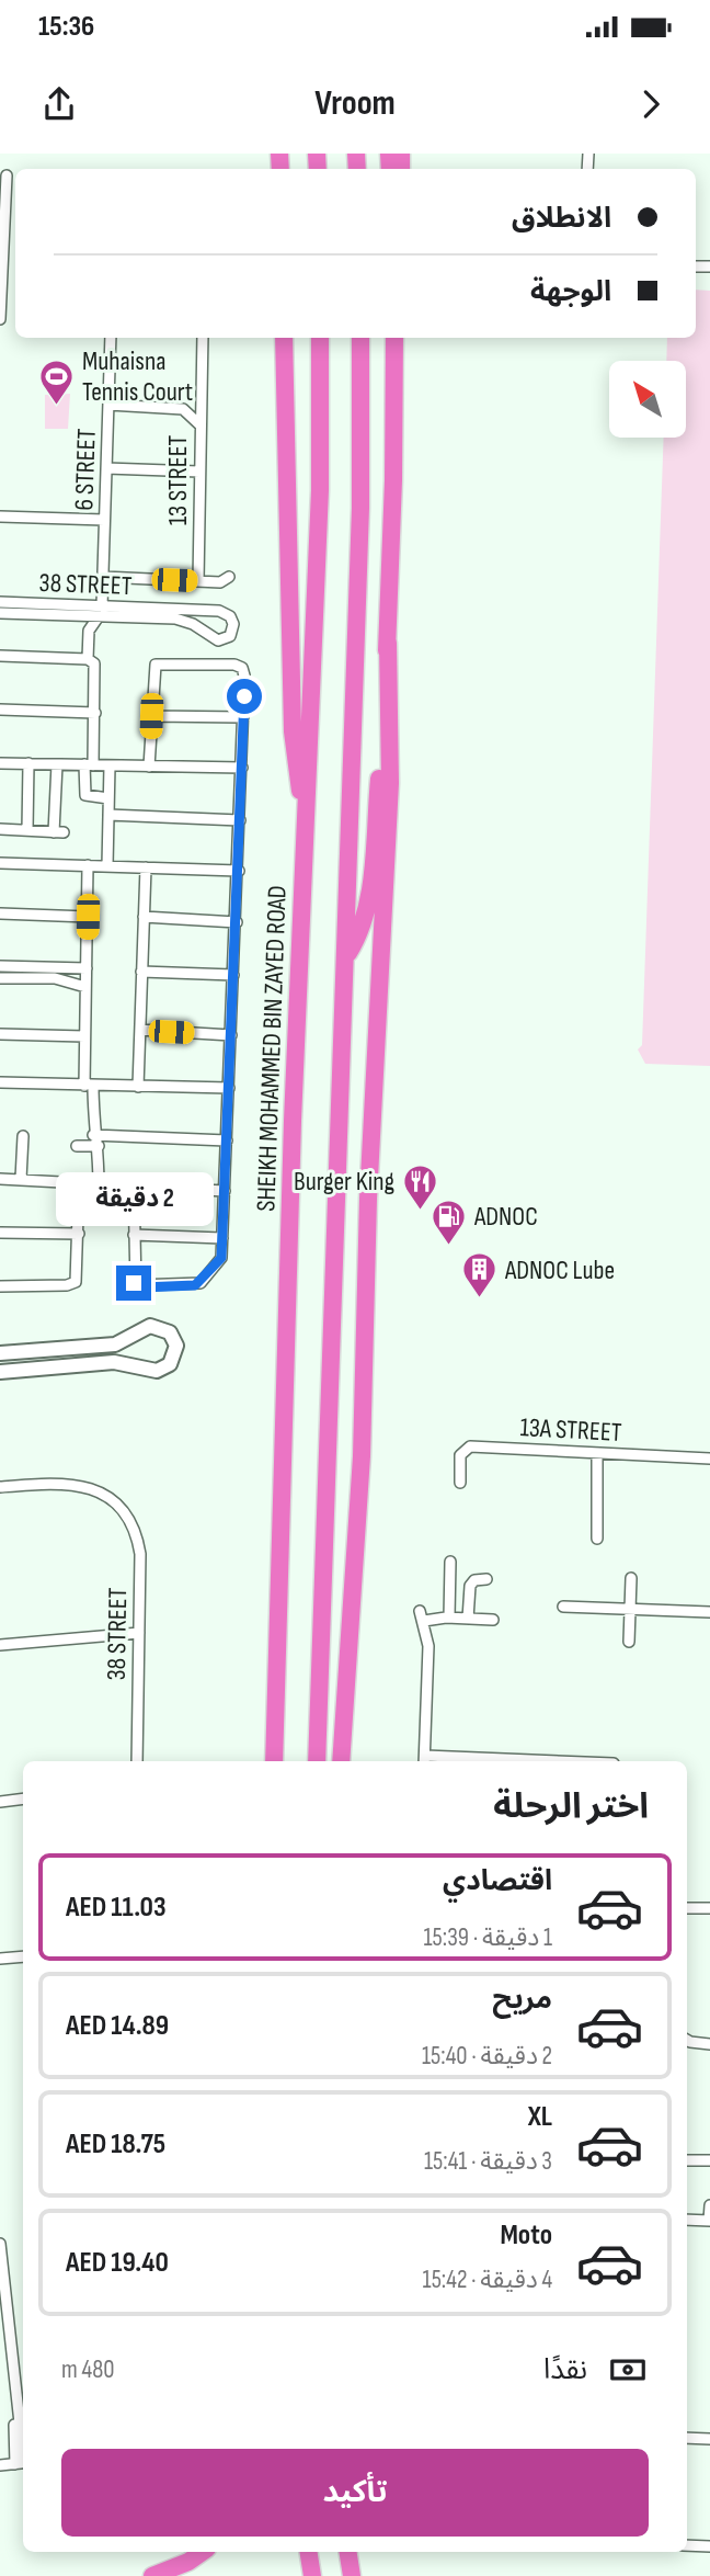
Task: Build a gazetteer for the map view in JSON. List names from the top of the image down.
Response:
{
  "streets": {
    "highway": ["SHEIKH MOHAMMED BIN ZAYED ROAD"],
    "street": [
      "6 STREET",
      "13 STREET",
      "38 STREET",
      "13A STREET"
    ]
  },
  "crossings": [
    ["6 STREET", "38 STREET"]
  ],
  "places": {
    "sports": ["Muhaisna Tennis Court"],
    "restaurant": ["Burger King"],
    "fuel station": ["ADNOC"],
    "building": ["ADNOC Lube"]
  },
  "north": "top left",
  "page": {
    "status": "15:36",
    "header": "Vroom",
    "banner": ["الانطلاق", "الوجهة"],
    "bubble": "2 دقيقة",
    "heading": "اختر الرحلة",
    "list": [
      {
        "name": "اقتصادي",
        "note": "1 دقيقة · 15:39",
        "value": "AED 11.03"
      },
      {
        "name": "مريح",
        "note": "2 دقيقة · 15:40",
        "value": "AED 14.89"
      },
      {
        "name": "XL",
        "note": "3 دقيقة · 15:41",
        "value": "AED 18.75"
      },
      {
        "name": "Moto",
        "note": "4 دقيقة · 15:42",
        "value": "AED 19.40"
      }
    ],
    "pay": ["نقدًا", "480 m"],
    "buttons": "تأكيد"
  }
}
